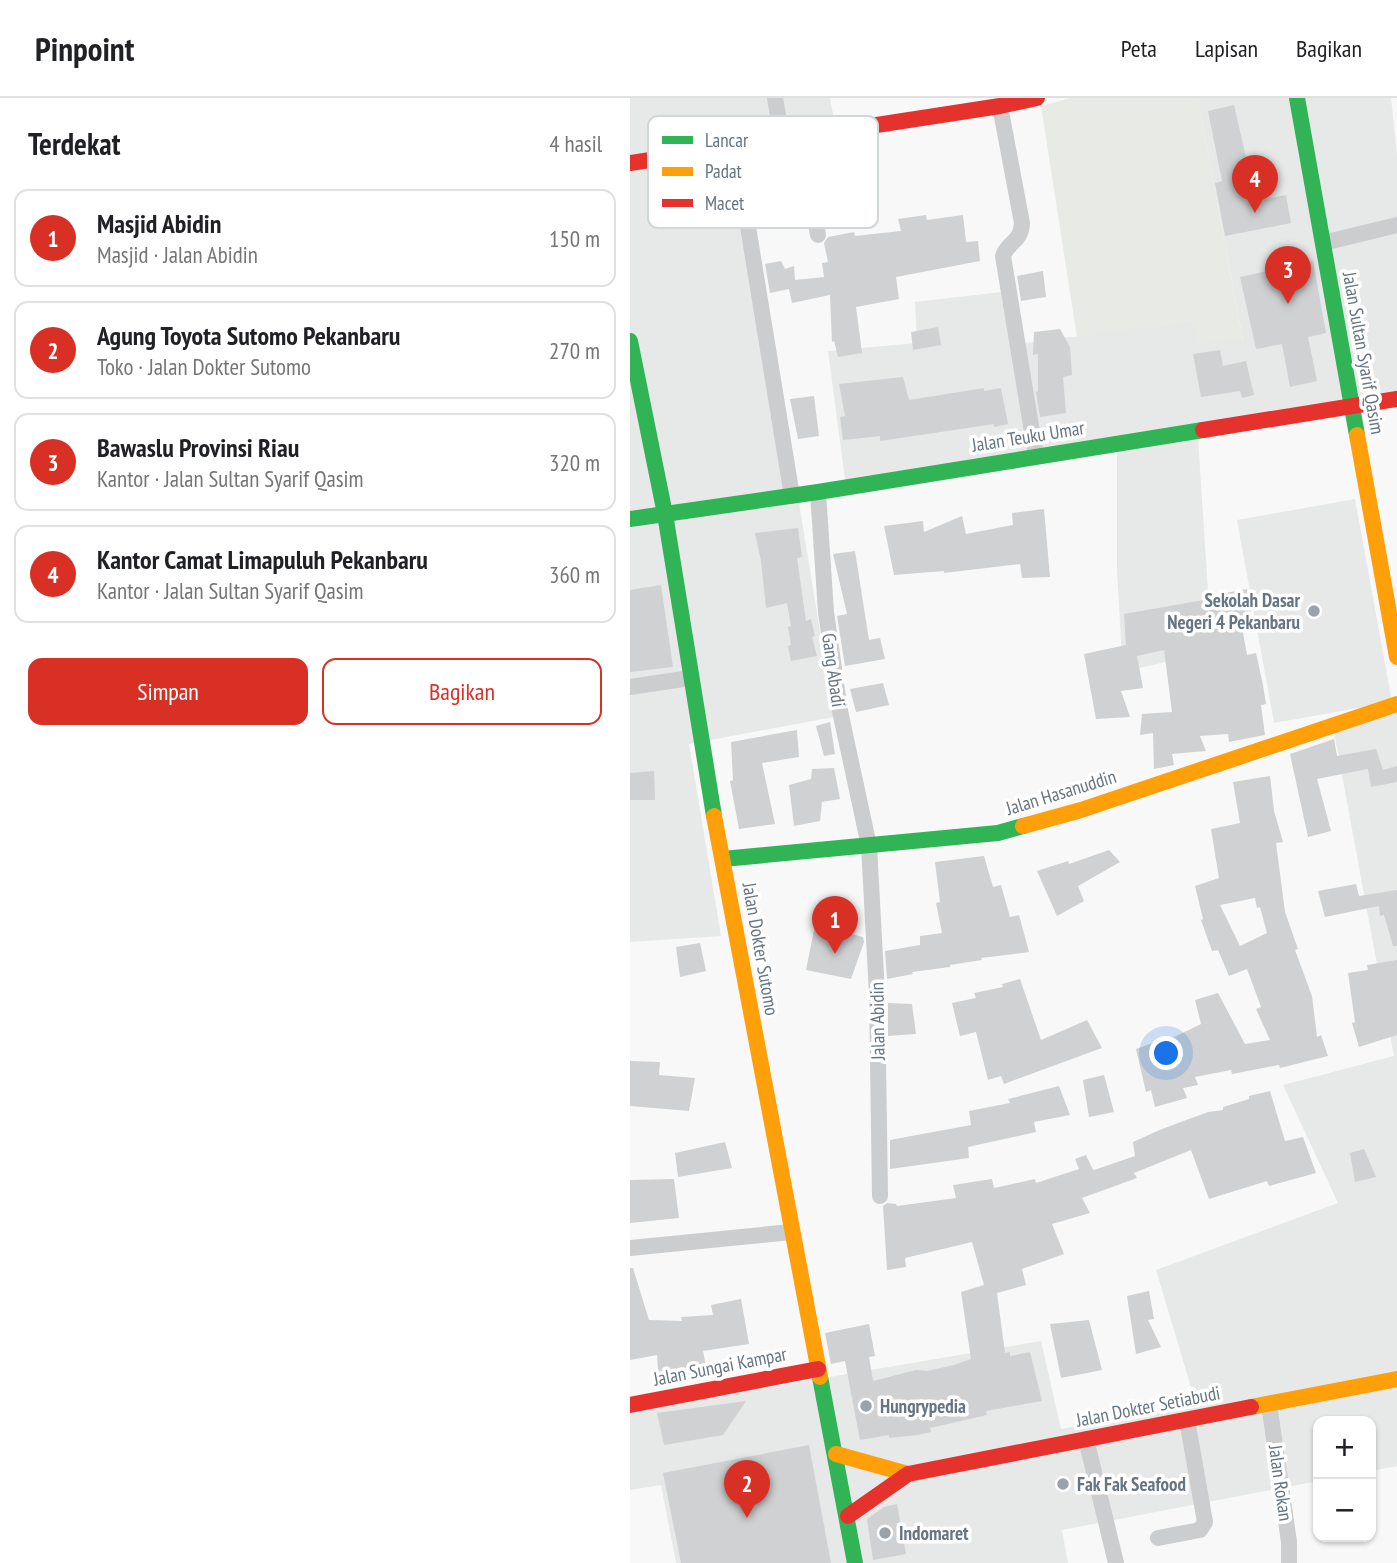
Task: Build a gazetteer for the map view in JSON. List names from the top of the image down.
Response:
{
  "streets": {
    "main road": [
      "Jalan Sultan Syarif Qasim",
      "Jalan Teuku Umar",
      "Jalan Hasanuddin",
      "Jalan Dokter Sutomo",
      "Jalan Sungai Kampar",
      "Jalan Dokter Setiabudi"
    ],
    "street": ["Gang Abadi", "Jalan Abidin", "Jalan Rokan"]
  },
  "crossings": [
    ["Jalan Sultan Syarif Qasim", "Jalan Teuku Umar"],
    ["Jalan Teuku Umar", "Gang Abadi"],
    ["Jalan Teuku Umar", "Jalan Dokter Sutomo"],
    ["Gang Abadi", "Jalan Hasanuddin"],
    ["Gang Abadi", "Jalan Abidin"],
    ["Jalan Hasanuddin", "Jalan Dokter Sutomo"],
    ["Jalan Hasanuddin", "Jalan Abidin"],
    ["Jalan Dokter Sutomo", "Jalan Sungai Kampar"],
    ["Jalan Dokter Sutomo", "Jalan Dokter Setiabudi"],
    ["Jalan Dokter Setiabudi", "Jalan Rokan"]
  ],
  "places": [
    "Sekolah Dasar Negeri 4 Pekanbaru",
    "Hungrypedia",
    "Fak Fak Seafood",
    "Indomaret"
  ],
  "legend": ["Lancar", "Padat", "Macet"],
  "page": {
    "header": "Pinpoint",
    "nav": ["Peta", "Lapisan", "Bagikan"],
    "heading": ["Terdekat", "4 hasil"],
    "pins": [
      "4",
      "3",
      "1",
      "2"
    ],
    "list": [
      {
        "mark": "1",
        "name": "Masjid Abidin",
        "note": "Masjid · Jalan Abidin",
        "value": "150 m"
      },
      {
        "mark": "2",
        "name": "Agung Toyota Sutomo Pekanbaru",
        "note": "Toko · Jalan Dokter Sutomo",
        "value": "270 m"
      },
      {
        "mark": "3",
        "name": "Bawaslu Provinsi Riau",
        "note": "Kantor · Jalan Sultan Syarif Qasim",
        "value": "320 m"
      },
      {
        "mark": "4",
        "name": "Kantor Camat Limapuluh Pekanbaru",
        "note": "Kantor · Jalan Sultan Syarif Qasim",
        "value": "360 m"
      }
    ],
    "buttons": ["Simpan", "Bagikan"],
    "map_buttons": ["+", "−"]
  }
}
